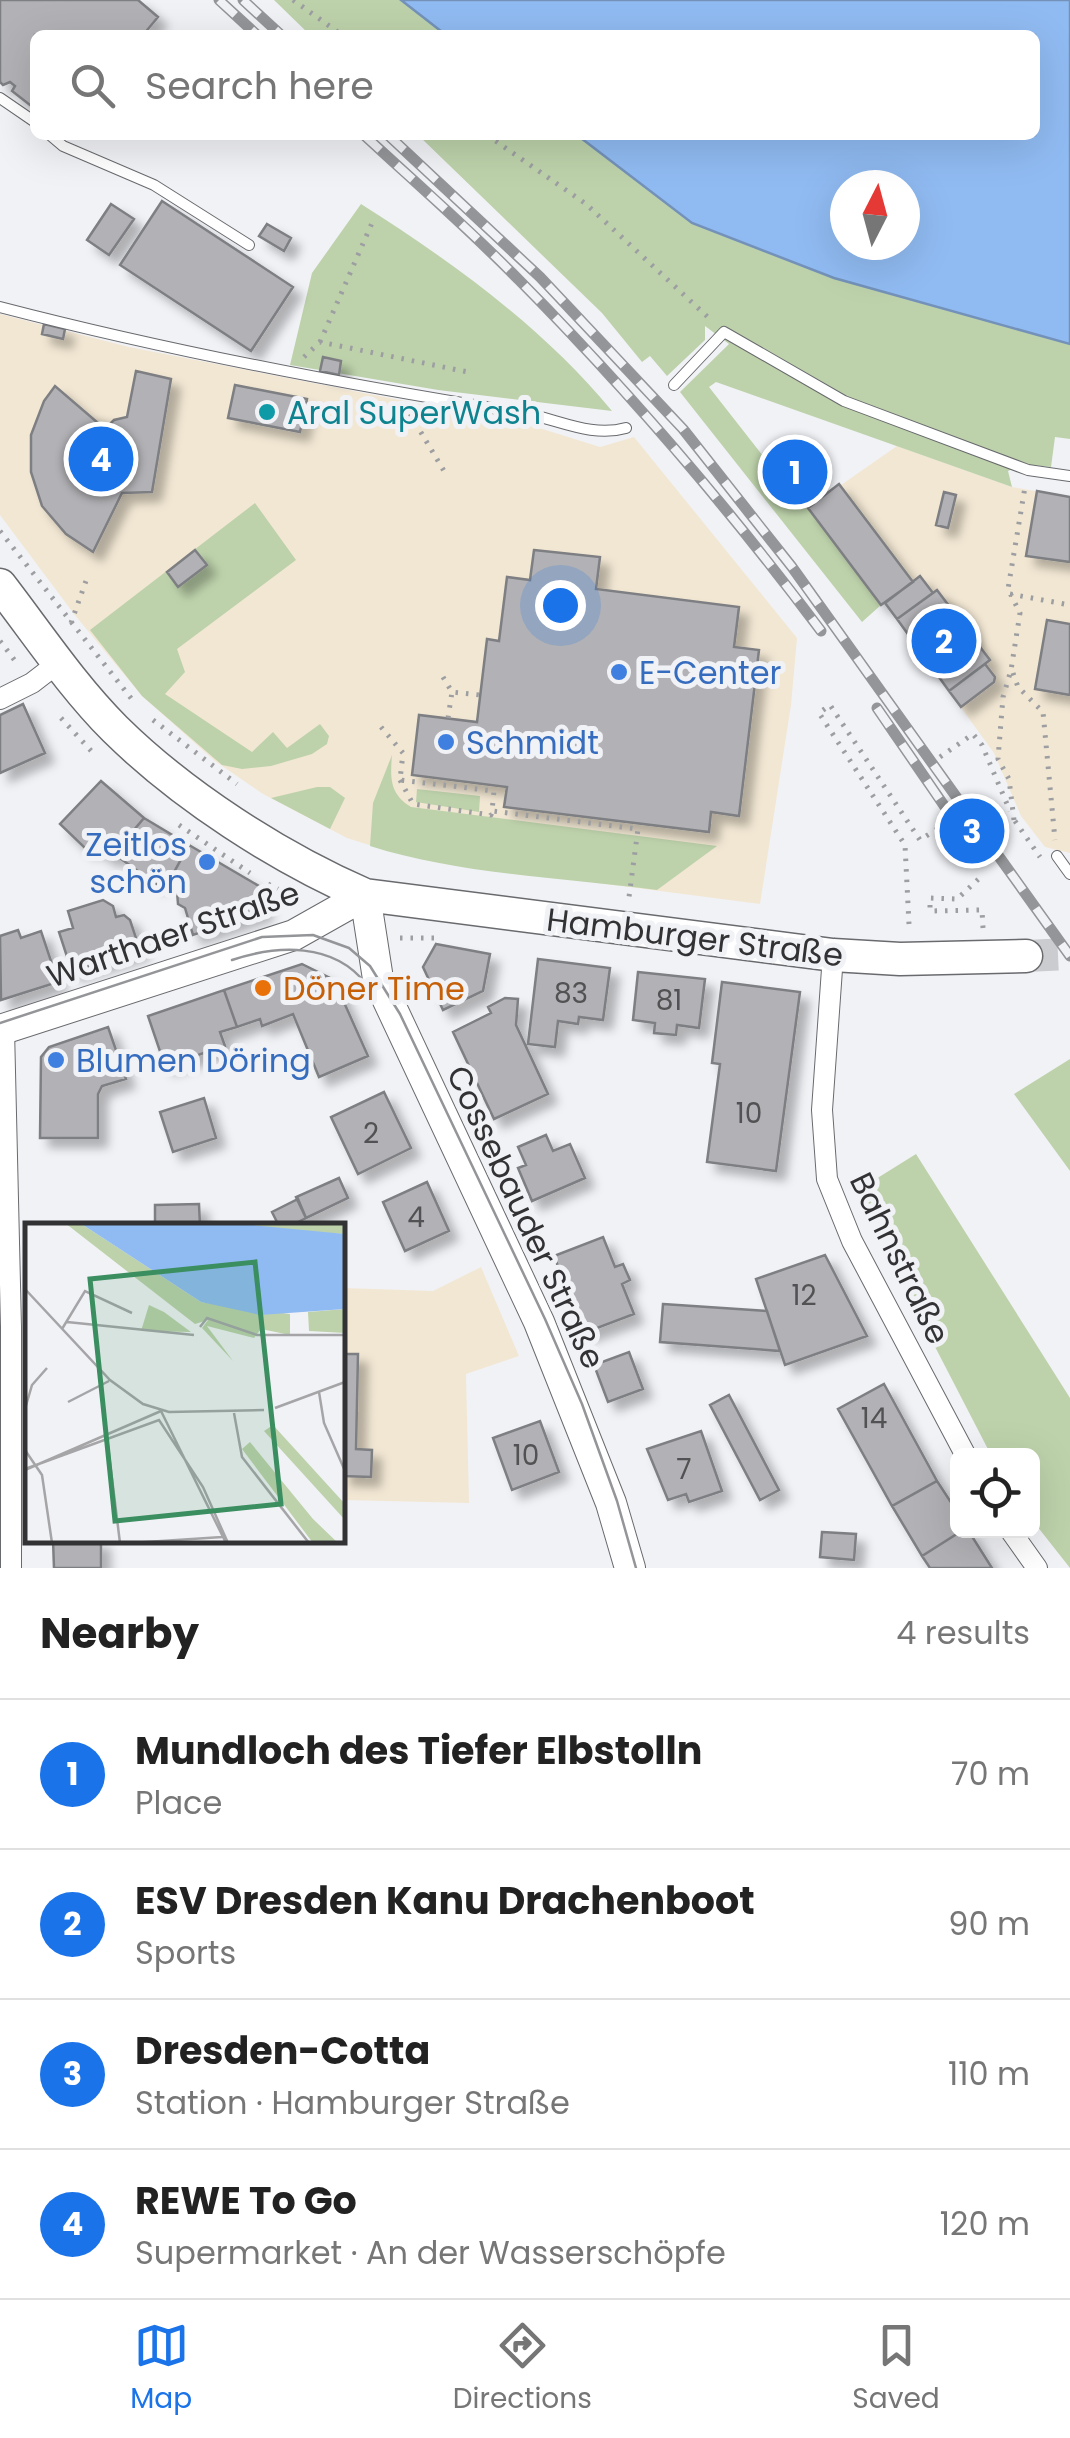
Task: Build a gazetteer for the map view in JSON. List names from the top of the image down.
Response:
{
  "streets": {
    "main road": ["Warthaer Straße", "Hamburger Straße", "Cossebauder Straße"],
    "street": ["Bahnstraße"]
  },
  "crossings": [
    ["Warthaer Straße", "Hamburger Straße"],
    ["Warthaer Straße", "Cossebauder Straße"],
    ["Hamburger Straße", "Cossebauder Straße"],
    ["Hamburger Straße", "Bahnstraße"]
  ],
  "places": [
    "Aral SuperWash",
    "E-Center",
    "Schmidt",
    "Zeitlos schön",
    "Döner Time",
    "Blumen Döring"
  ],
  "house_numbers": [
    "83",
    "81",
    "10",
    "2",
    "4",
    "12",
    "14",
    "10",
    "7"
  ],
  "north": "top",
  "page": {
    "search": "Search here",
    "pins": [
      "4",
      "1",
      "2",
      "3"
    ],
    "heading": ["Nearby", "4 results"],
    "list": [
      {
        "mark": "1",
        "name": "Mundloch des Tiefer Elbstolln",
        "note": "Place",
        "value": "70 m"
      },
      {
        "mark": "2",
        "name": "ESV Dresden Kanu Drachenboot",
        "note": "Sports",
        "value": "90 m"
      },
      {
        "mark": "3",
        "name": "Dresden-Cotta",
        "note": "Station · Hamburger Straße",
        "value": "110 m"
      },
      {
        "mark": "4",
        "name": "REWE To Go",
        "note": "Supermarket · An der Wasserschöpfe",
        "value": "120 m"
      }
    ],
    "nav": ["Map", "Directions", "Saved"]
  }
}
